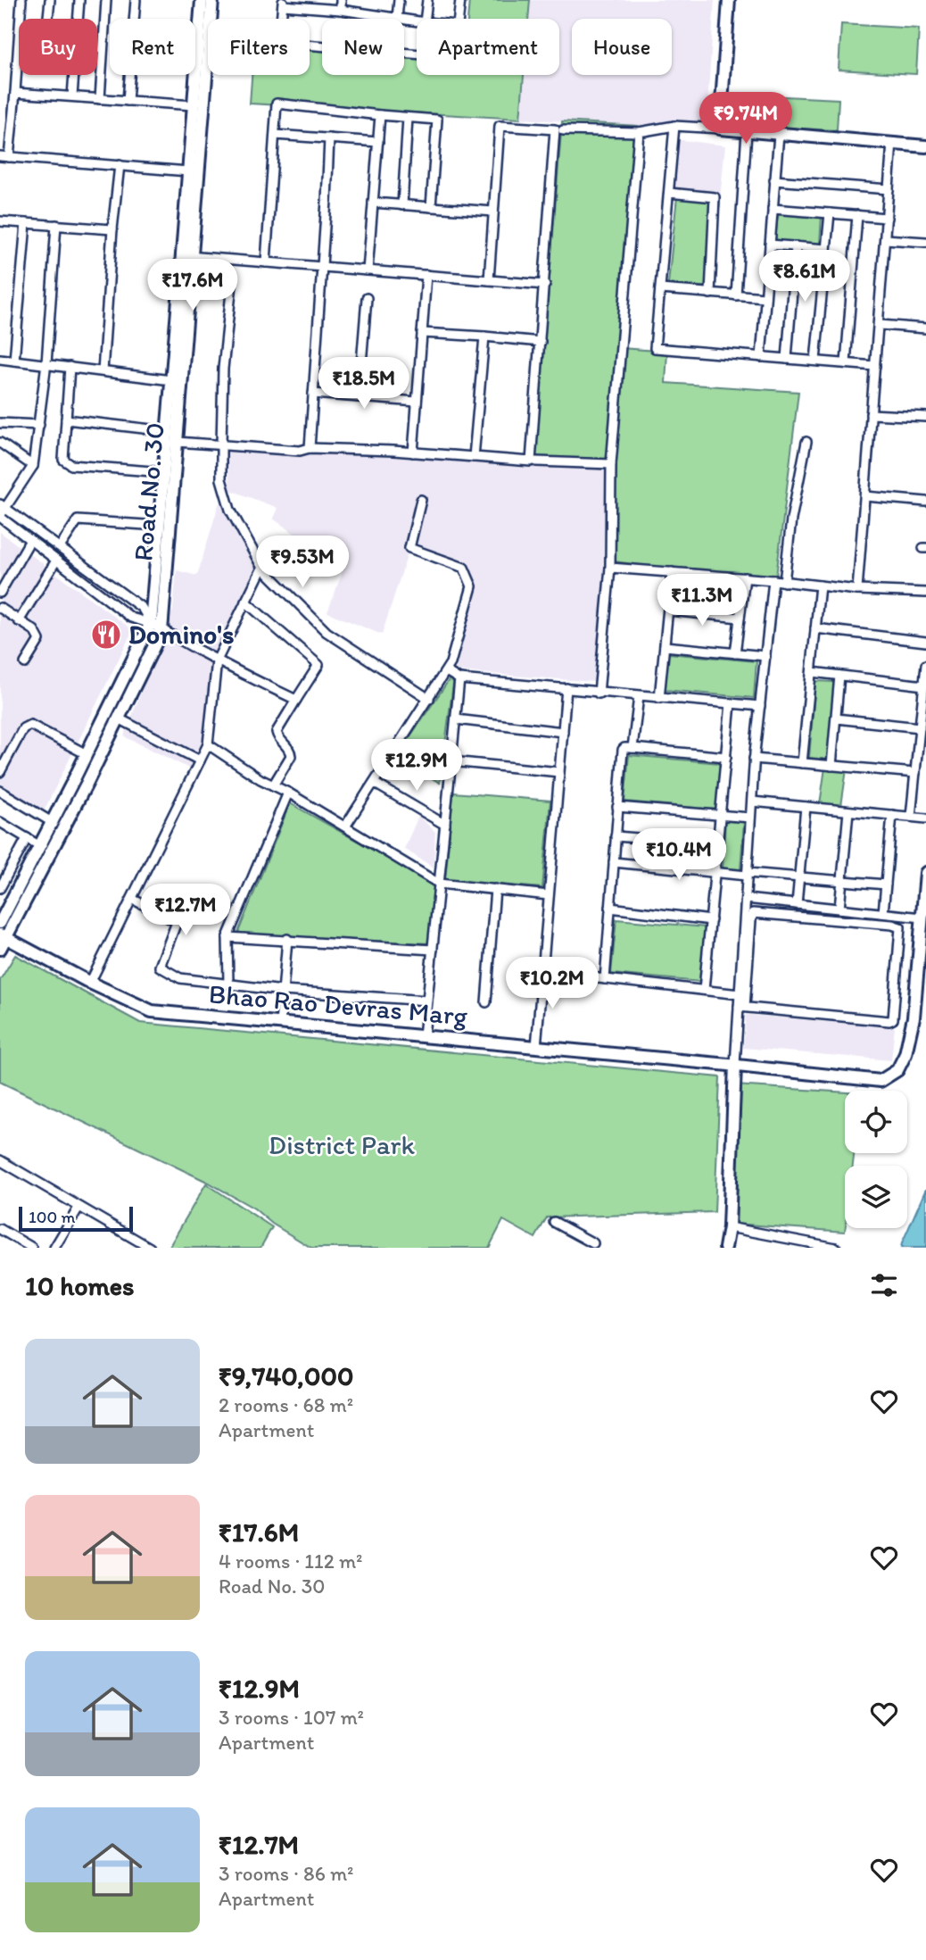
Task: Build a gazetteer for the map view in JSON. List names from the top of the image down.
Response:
{
  "streets": {
    "street": ["Road No. 30", "Bhao Rao Devras Marg"]
  },
  "crossings": [
    ["Road No. 30", "Bhao Rao Devras Marg"]
  ],
  "parks": ["District Park"],
  "places": {
    "restaurant": ["Domino's"]
  },
  "scale_bar": "100 m",
  "page": {
    "chip": [
      "Buy",
      "Rent",
      "Filters",
      "New",
      "Apartment",
      "House"
    ],
    "price": [
      "₹9.74M",
      "₹8.61M",
      "₹17.6M",
      "₹18.5M",
      "₹9.53M",
      "₹11.3M",
      "₹12.9M",
      "₹10.4M",
      "₹12.7M",
      "₹10.2M"
    ],
    "scale": "100 m",
    "heading": "10 homes",
    "list": [
      {
        "name": "₹9,740,000",
        "note": "2 rooms · 68 m² · Apartment"
      },
      {
        "name": "₹17.6M",
        "note": "4 rooms · 112 m² · Road No. 30"
      },
      {
        "name": "₹12.9M",
        "note": "3 rooms · 107 m² · Apartment"
      },
      {
        "name": "₹12.7M",
        "note": "3 rooms · 86 m² · Apartment"
      }
    ]
  }
}
